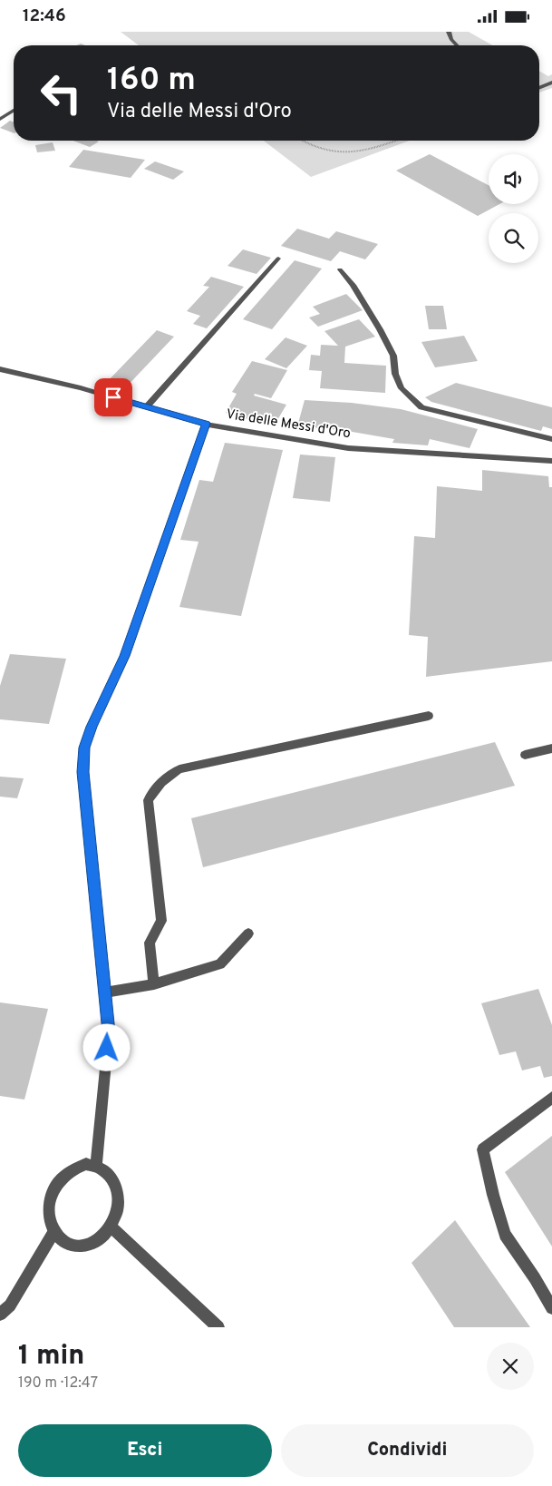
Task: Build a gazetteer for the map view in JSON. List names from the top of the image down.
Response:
{
  "streets": {
    "street": ["Via delle Messi d'Oro"]
  },
  "page": {
    "status": "12:46",
    "turn": ["160 m", "Via delle Messi d'Oro"],
    "heading": ["1 min", "190 m · 12:47"],
    "buttons": ["Esci", "Condividi"]
  }
}
